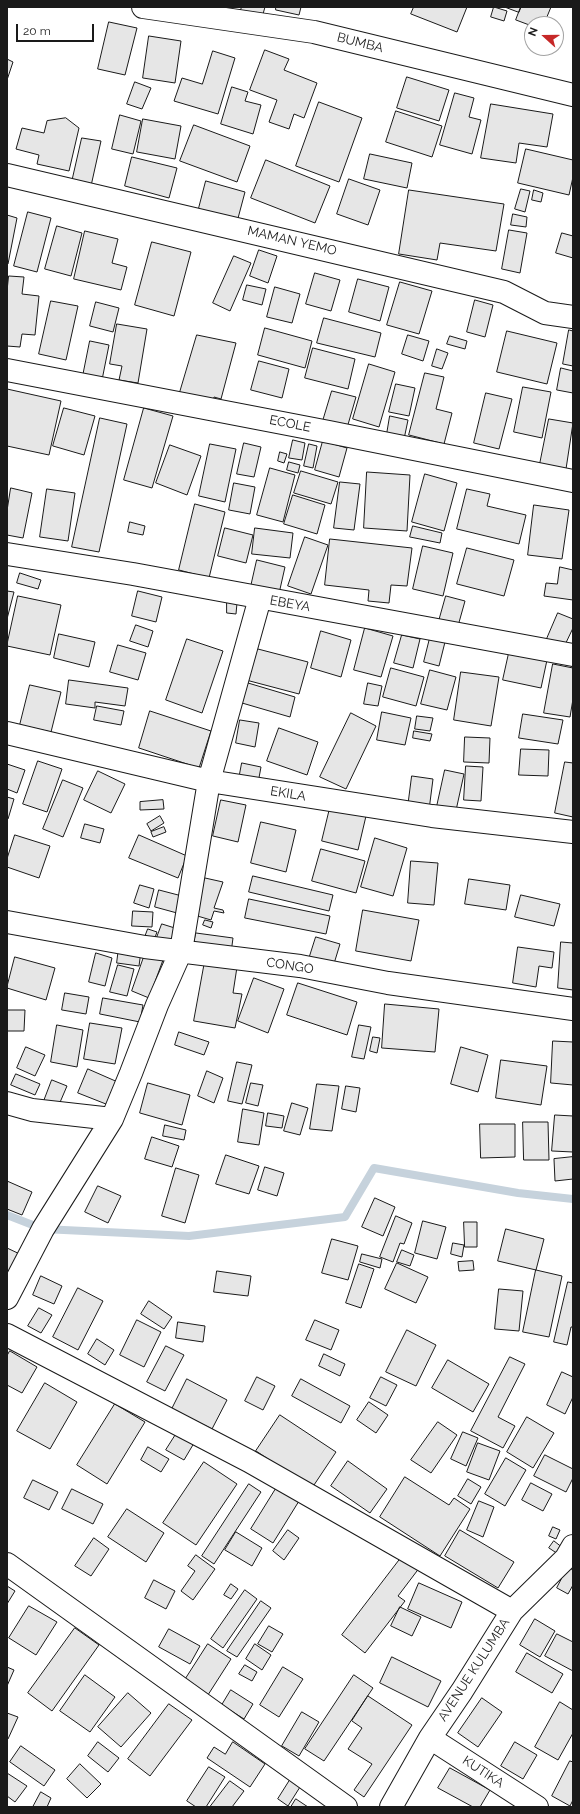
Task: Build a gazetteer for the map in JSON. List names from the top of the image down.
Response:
{
  "streets": {
    "street": [
      "BUMBA",
      "MAMAN YEMO",
      "ECOLE",
      "EBEYA",
      "EKILA",
      "CONGO",
      "AVENUE KULUMBA",
      "KUTIKA"
    ]
  },
  "crossings": [
    ["AVENUE KULUMBA", "KUTIKA"]
  ],
  "scale_bar": "20 m",
  "north": "left"
}
